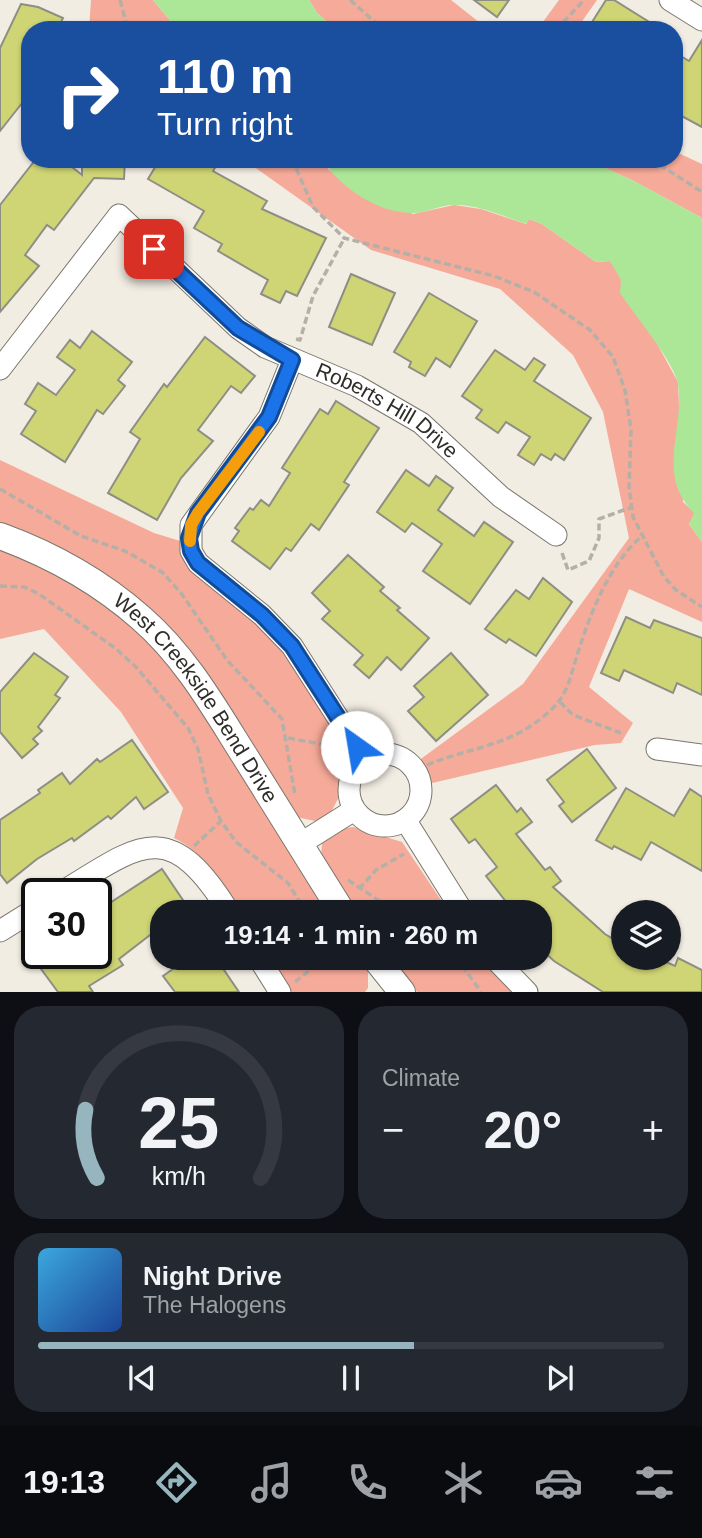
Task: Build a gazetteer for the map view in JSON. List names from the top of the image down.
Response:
{
  "streets": {
    "street": ["Roberts Hill Drive", "West Creekside Bend Drive"]
  },
  "page": {
    "turn": ["110 m", "Turn right"],
    "limit": "30",
    "trip": "19:14 · 1 min · 260 m",
    "tile": "Climate",
    "heat": ["−", "20°", "+"],
    "song": ["Night Drive", "The Halogens"],
    "tabs": "19:13",
    "gauge": ["25", "km/h"]
  }
}
